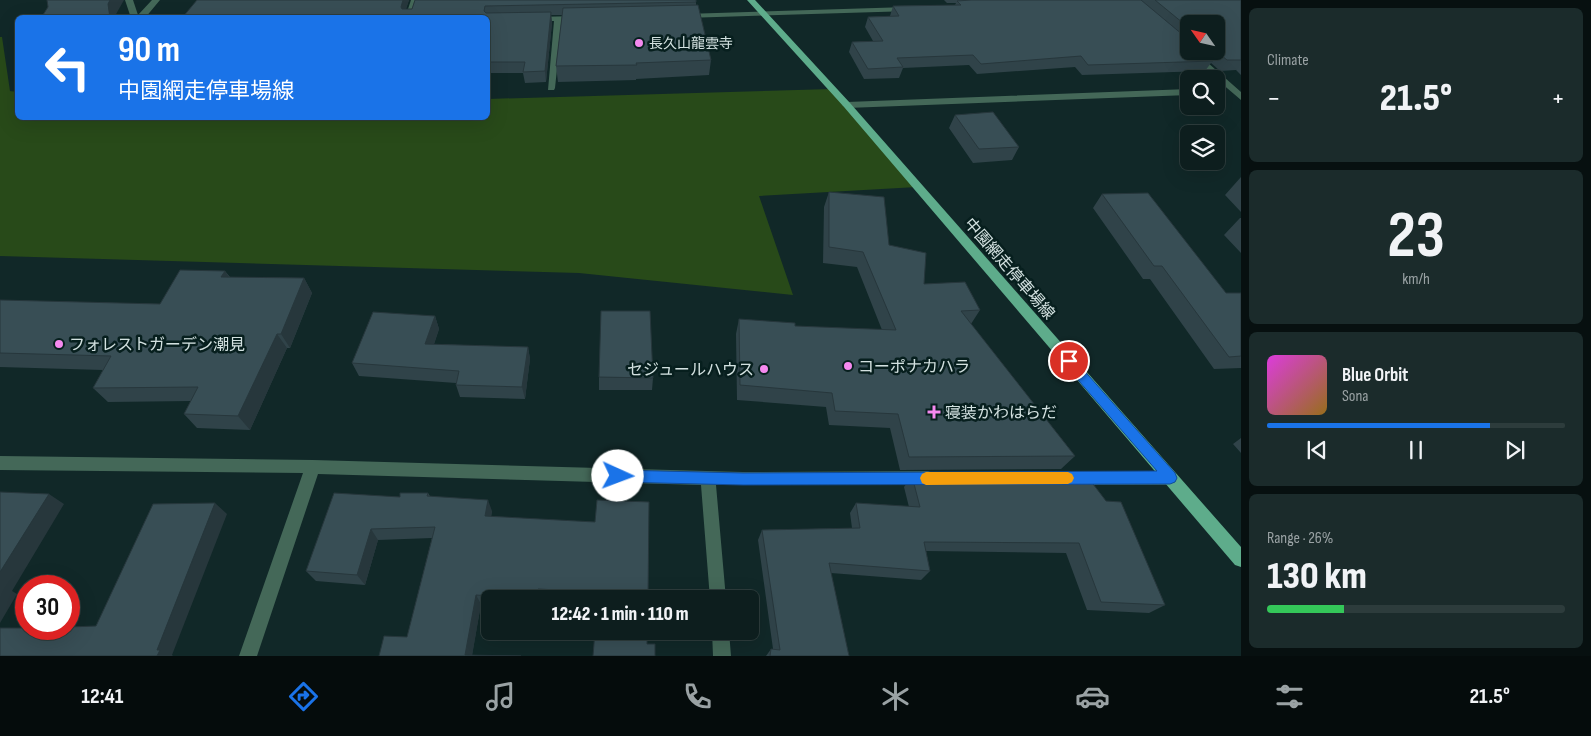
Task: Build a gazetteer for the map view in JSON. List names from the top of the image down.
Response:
{
  "streets": {
    "main road": ["中園網走停車場線"]
  },
  "places": {
    "other": [
      "長久山龍雲寺",
      "フォレストガーデン潮見",
      "コーポナカハラ",
      "セジュールハウス"
    ],
    "health": ["寝装かわはらだ"]
  },
  "north": "top left",
  "page": {
    "tile": [
      "Climate",
      ["23", "km/h"],
      ["Range · 26%", "130 km"]
    ],
    "turn": ["90 m", "中園網走停車場線"],
    "heat": ["−", "21.5°", "+"],
    "song": ["Blue Orbit", "Sona"],
    "limit": "30",
    "trip": "12:42 · 1 min · 110 m",
    "tabs": ["12:41", "21.5°"]
  }
}
